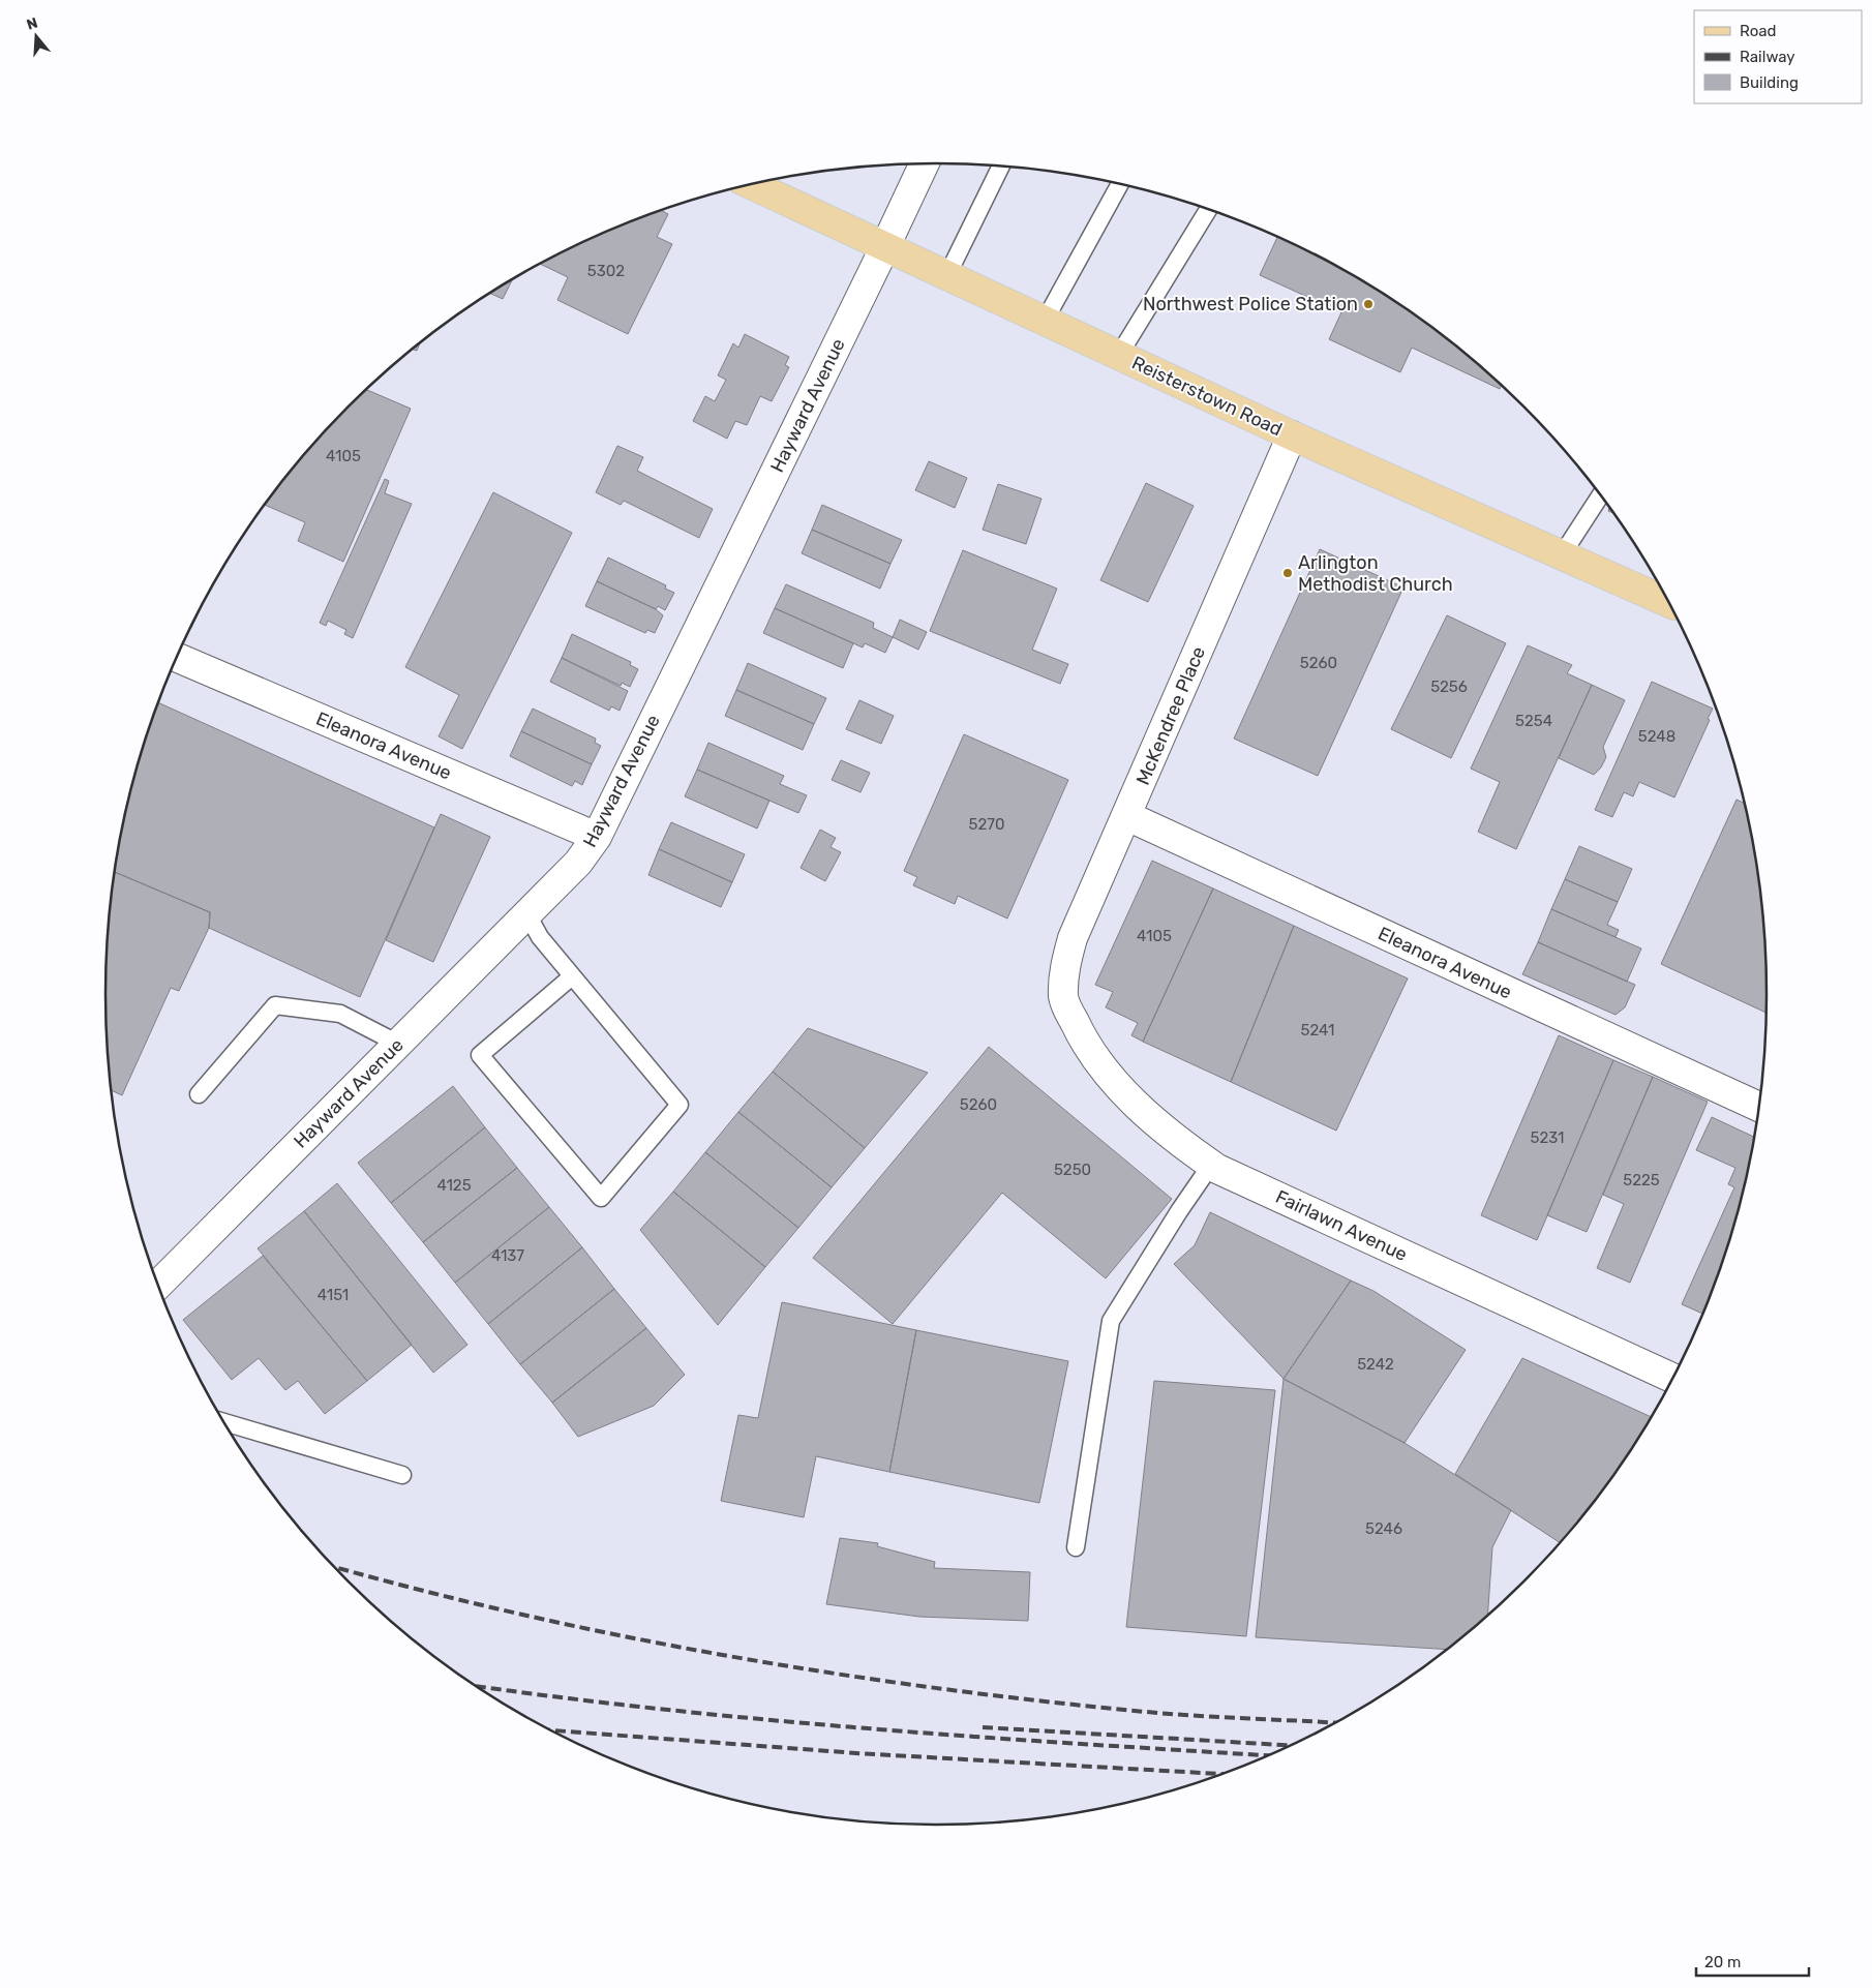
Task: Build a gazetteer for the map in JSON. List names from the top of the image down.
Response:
{
  "streets": {
    "main road": ["Reisterstown Road"],
    "street": [
      "Hayward Avenue",
      "McKendree Place",
      "Eleanora Avenue",
      "Fairlawn Avenue"
    ]
  },
  "crossings": [
    ["Reisterstown Road", "Hayward Avenue"],
    ["Reisterstown Road", "McKendree Place"],
    ["Hayward Avenue", "Eleanora Avenue"],
    ["McKendree Place", "Eleanora Avenue"],
    ["McKendree Place", "Fairlawn Avenue"]
  ],
  "places": ["Northwest Police Station", "Arlington Methodist Church"],
  "house_numbers": [
    "5302",
    "4105",
    "5260",
    "5256",
    "5254",
    "5248",
    "5270",
    "4105",
    "5241",
    "5260",
    "5231",
    "5250",
    "5225",
    "4125",
    "4137",
    "4151",
    "5242",
    "5246"
  ],
  "legend": ["Road", "Railway", "Building"],
  "scale_bar": "20 m",
  "north": "top"
}
